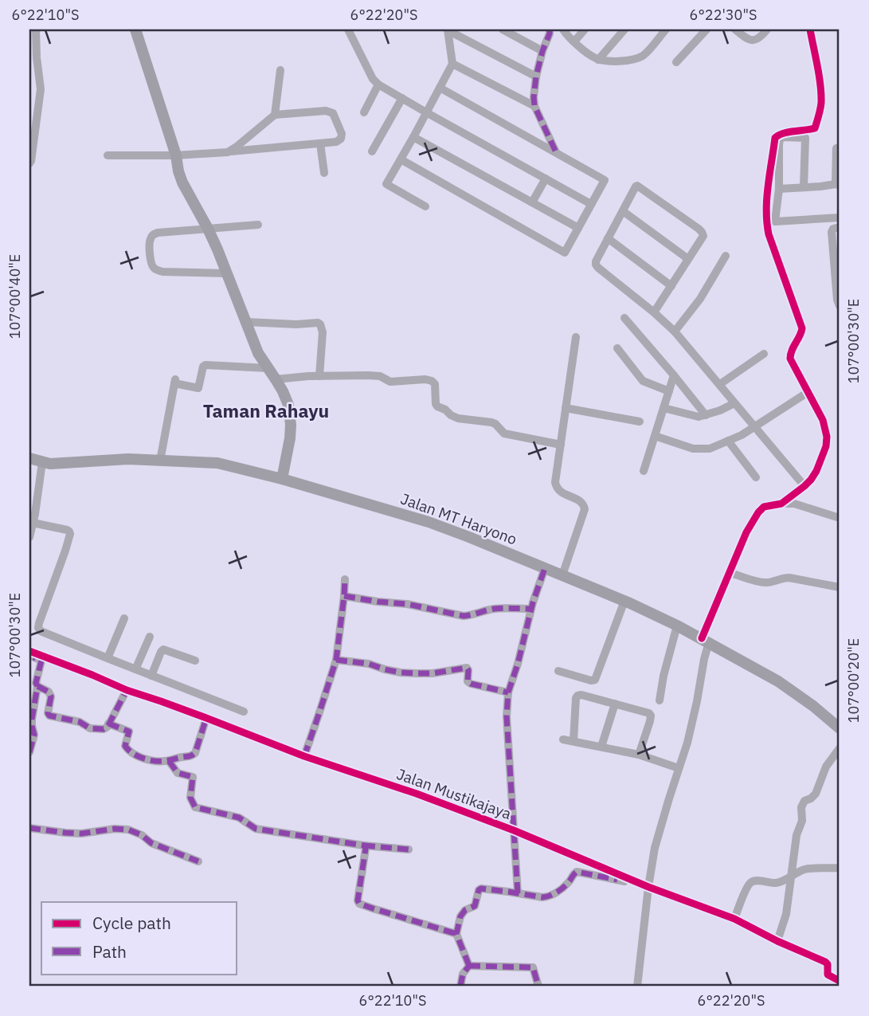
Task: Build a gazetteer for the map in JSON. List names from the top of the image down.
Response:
{
  "streets": {
    "main road": ["Jalan MT Haryono"],
    "street": ["Jalan Mustikajaya"]
  },
  "districts": ["Taman Rahayu"],
  "legend": ["Cycle path", "Path"],
  "coordinates": [
    "6°22'10\"S",
    "6°22'20\"S",
    "6°22'30\"S",
    "107°00'40\"E",
    "107°00'30\"E",
    "107°00'20\"E"
  ]
}
